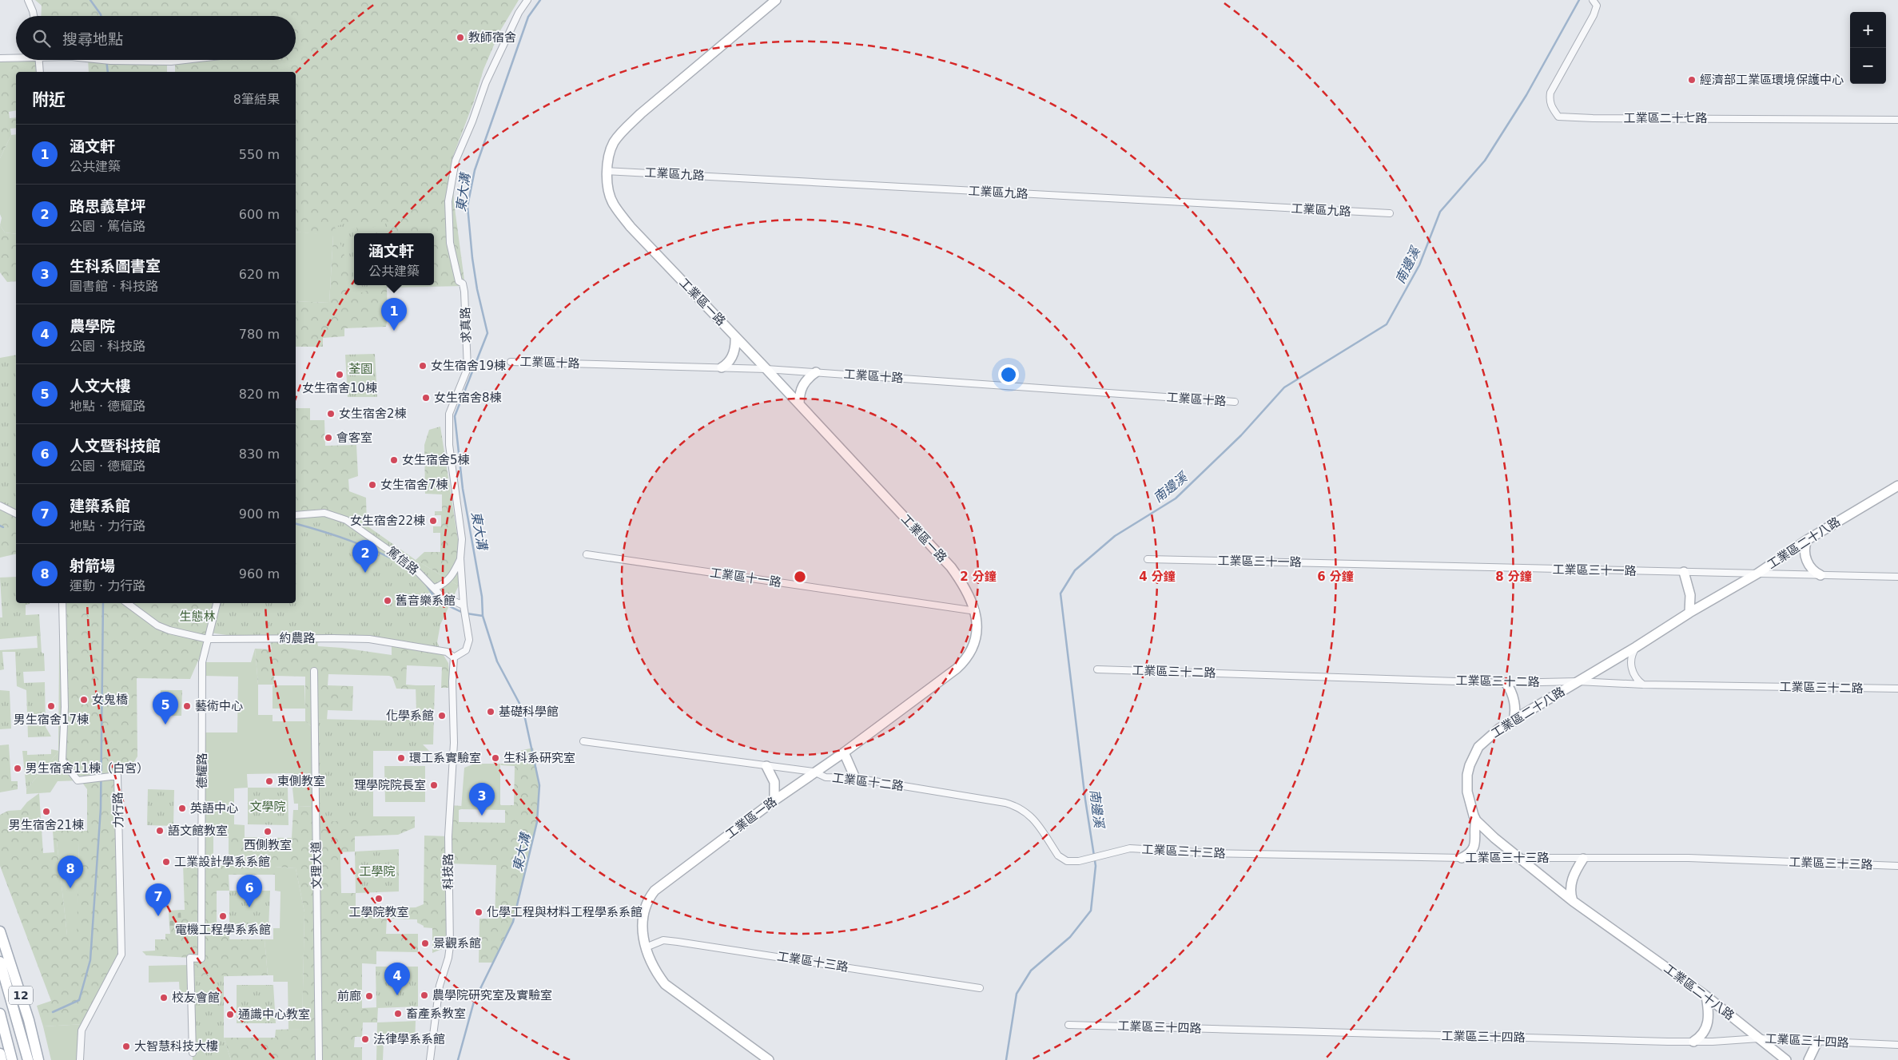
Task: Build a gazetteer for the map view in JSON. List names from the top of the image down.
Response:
{
  "streets": {
    "main road": ["12"],
    "street": [
      "工業區二十七路",
      "工業區九路",
      "工業區一路",
      "求真路",
      "工業區十路",
      "工業區二十八路",
      "篤信路",
      "工業區三十一路",
      "工業區十一路",
      "約農路",
      "工業區三十二路",
      "德耀路",
      "工業區十二路",
      "力行路",
      "工業區三十三路",
      "文理大道",
      "科技路",
      "工業區十三路",
      "工業區三十四路"
    ]
  },
  "crossings": [
    ["工業區九路", "工業區一路"],
    ["工業區一路", "工業區十路"],
    ["工業區一路", "工業區十一路"],
    ["工業區一路", "工業區十二路"],
    ["工業區一路", "工業區十三路"],
    ["求真路", "篤信路"],
    ["求真路", "約農路"],
    ["求真路", "科技路"],
    ["工業區二十八路", "工業區三十一路"],
    ["工業區二十八路", "工業區三十二路"],
    ["工業區二十八路", "工業區三十三路"],
    ["工業區二十八路", "工業區三十四路"],
    ["約農路", "德耀路"],
    ["約農路", "科技路"],
    ["工業區十二路", "工業區三十三路"]
  ],
  "water": ["東大溝", "南邊溪"],
  "parks": [
    "荃園",
    "生態林",
    "文學院",
    "工學院"
  ],
  "places": [
    "教師宿舍",
    "經濟部工業區環境保護中心",
    "女生宿舍19棟",
    "女生宿舍10棟",
    "女生宿舍8棟",
    "女生宿舍2棟",
    "會客室",
    "女生宿舍5棟",
    "女生宿舍7棟",
    "女生宿舍22棟",
    "舊音樂系館",
    "女鬼橋",
    "男生宿舍17棟",
    "藝術中心",
    "基礎科學館",
    "化學系館",
    "環工系實驗室",
    "生科系研究室",
    "男生宿舍11棟（白宮）",
    "東側教室",
    "理學院院長室",
    "英語中心",
    "男生宿舍21棟",
    "語文館教室",
    "西側教室",
    "工業設計學系系館",
    "工學院教室",
    "化學工程與材料工程學系系館",
    "電機工程學系系館",
    "景觀系館",
    "農學院研究室及實驗室",
    "前廊",
    "校友會館",
    "畜產系教室",
    "通識中心教室",
    "法律學系系館",
    "大智慧科技大樓"
  ],
  "page": {
    "map_buttons": ["+", "−"],
    "search": "搜尋地點",
    "heading": ["附近", "8筆結果"],
    "list": [
      {
        "mark": "1",
        "name": "涵文軒",
        "note": "公共建築",
        "value": "550 m"
      },
      {
        "mark": "2",
        "name": "路思義草坪",
        "note": "公園 · 篤信路",
        "value": "600 m"
      },
      {
        "mark": "3",
        "name": "生科系圖書室",
        "note": "圖書館 · 科技路",
        "value": "620 m"
      },
      {
        "mark": "4",
        "name": "農學院",
        "note": "公園 · 科技路",
        "value": "780 m"
      },
      {
        "mark": "5",
        "name": "人文大樓",
        "note": "地點 · 德耀路",
        "value": "820 m"
      },
      {
        "mark": "6",
        "name": "人文暨科技館",
        "note": "公園 · 德耀路",
        "value": "830 m"
      },
      {
        "mark": "7",
        "name": "建築系館",
        "note": "地點 · 力行路",
        "value": "900 m"
      },
      {
        "mark": "8",
        "name": "射箭場",
        "note": "運動 · 力行路",
        "value": "960 m"
      }
    ],
    "popup": ["涵文軒", "公共建築"],
    "pins": [
      "1",
      "2",
      "5",
      "3",
      "8",
      "6",
      "7",
      "4"
    ]
  },
  "rings": [
    "2 分鐘",
    "4 分鐘",
    "6 分鐘",
    "8 分鐘"
  ]
}
